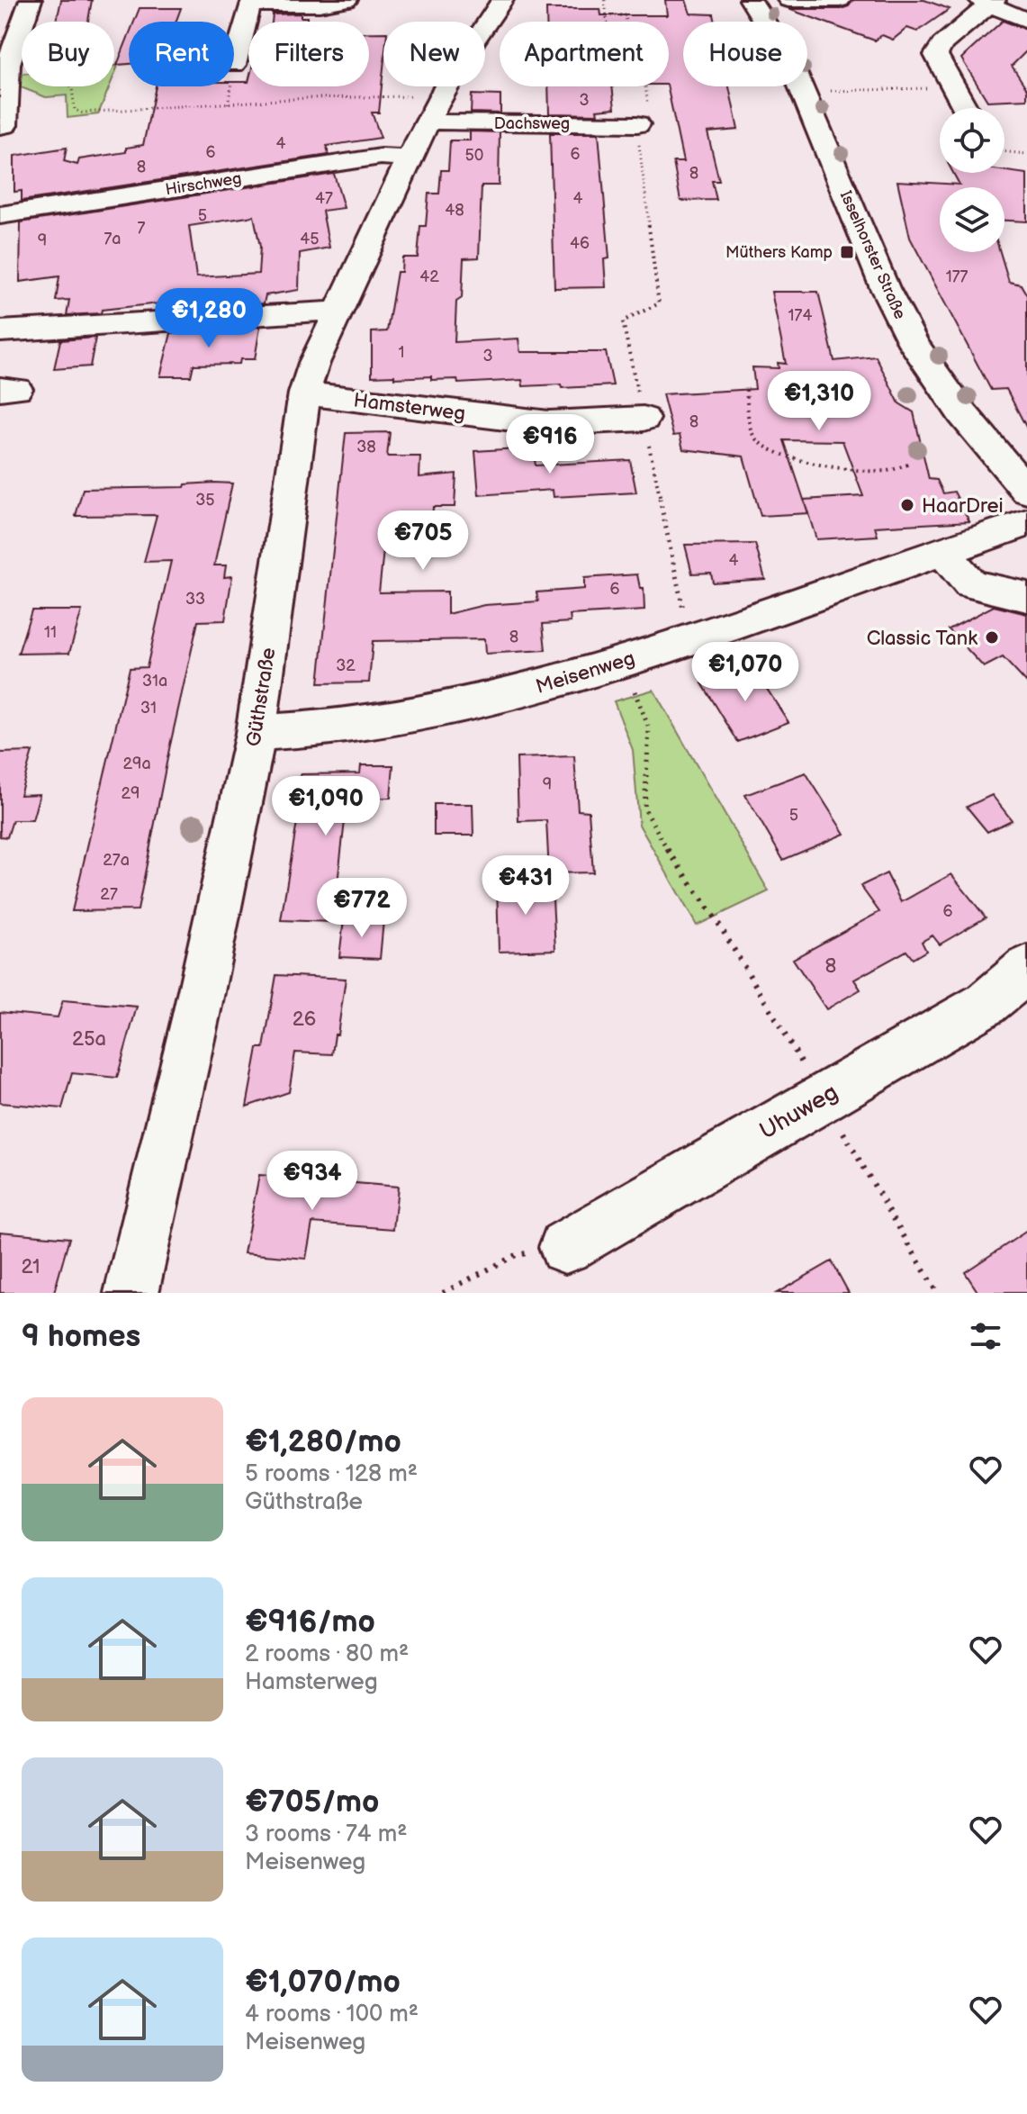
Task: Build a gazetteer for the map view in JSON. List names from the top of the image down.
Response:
{
  "streets": {
    "street": [
      "Dachsweg",
      "Hirschweg",
      "Isselhorster Straße",
      "Hamsterweg",
      "Meisenweg",
      "Güthstraße",
      "Uhuweg"
    ]
  },
  "crossings": [
    ["Dachsweg", "Güthstraße"],
    ["Hirschweg", "Güthstraße"],
    ["Hamsterweg", "Güthstraße"],
    ["Meisenweg", "Güthstraße"]
  ],
  "places": {
    "transit": ["Müthers Kamp"],
    "other": ["HaarDrei", "Classic Tank"]
  },
  "house_numbers": [
    "3",
    "4",
    "6",
    "6",
    "50",
    "8",
    "8",
    "47",
    "4",
    "48",
    "5",
    "7",
    "7a",
    "45",
    "9",
    "46",
    "42",
    "177",
    "174",
    "1",
    "3",
    "8",
    "38",
    "35",
    "4",
    "6",
    "33",
    "11",
    "8",
    "32",
    "31a",
    "31",
    "29a",
    "9",
    "29",
    "5",
    "27a",
    "27",
    "6",
    "8",
    "26",
    "25a",
    "21"
  ],
  "page": {
    "chip": [
      "Buy",
      "Rent",
      "Filters",
      "New",
      "Apartment",
      "House"
    ],
    "price": [
      "€1,280",
      "€1,310",
      "€916",
      "€705",
      "€1,070",
      "€1,090",
      "€431",
      "€772",
      "€934"
    ],
    "heading": "9 homes",
    "list": [
      {
        "name": "€1,280/mo",
        "note": "5 rooms · 128 m² · Güthstraße"
      },
      {
        "name": "€916/mo",
        "note": "2 rooms · 80 m² · Hamsterweg"
      },
      {
        "name": "€705/mo",
        "note": "3 rooms · 74 m² · Meisenweg"
      },
      {
        "name": "€1,070/mo",
        "note": "4 rooms · 100 m² · Meisenweg"
      }
    ]
  }
}
